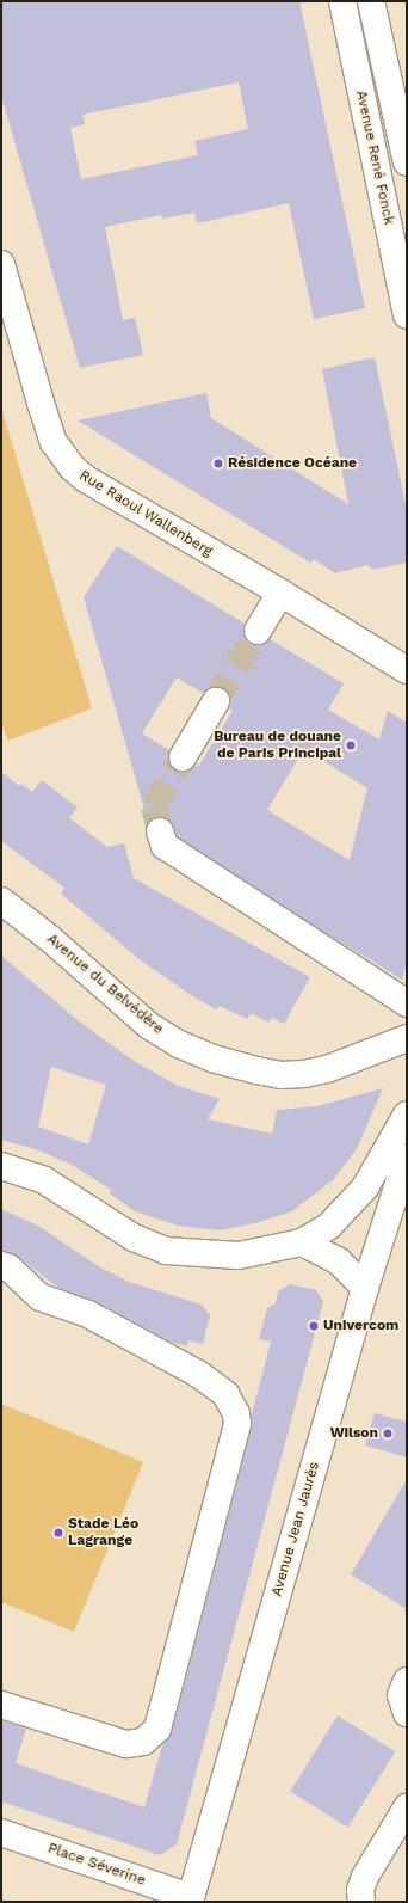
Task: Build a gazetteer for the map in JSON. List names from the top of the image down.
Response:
{
  "streets": {
    "street": [
      "Avenue René Fonck",
      "Rue Raoul Wallenberg",
      "Avenue du Belvédère",
      "Avenue Jean Jaurès",
      "Place Séverine"
    ]
  },
  "crossings": [
    ["Avenue Jean Jaurès", "Place Séverine"]
  ],
  "places": [
    "Résidence Océane",
    "Bureau de douane de Paris Principal",
    "Univercom",
    "Wilson",
    "Stade Léo Lagrange"
  ]
}
